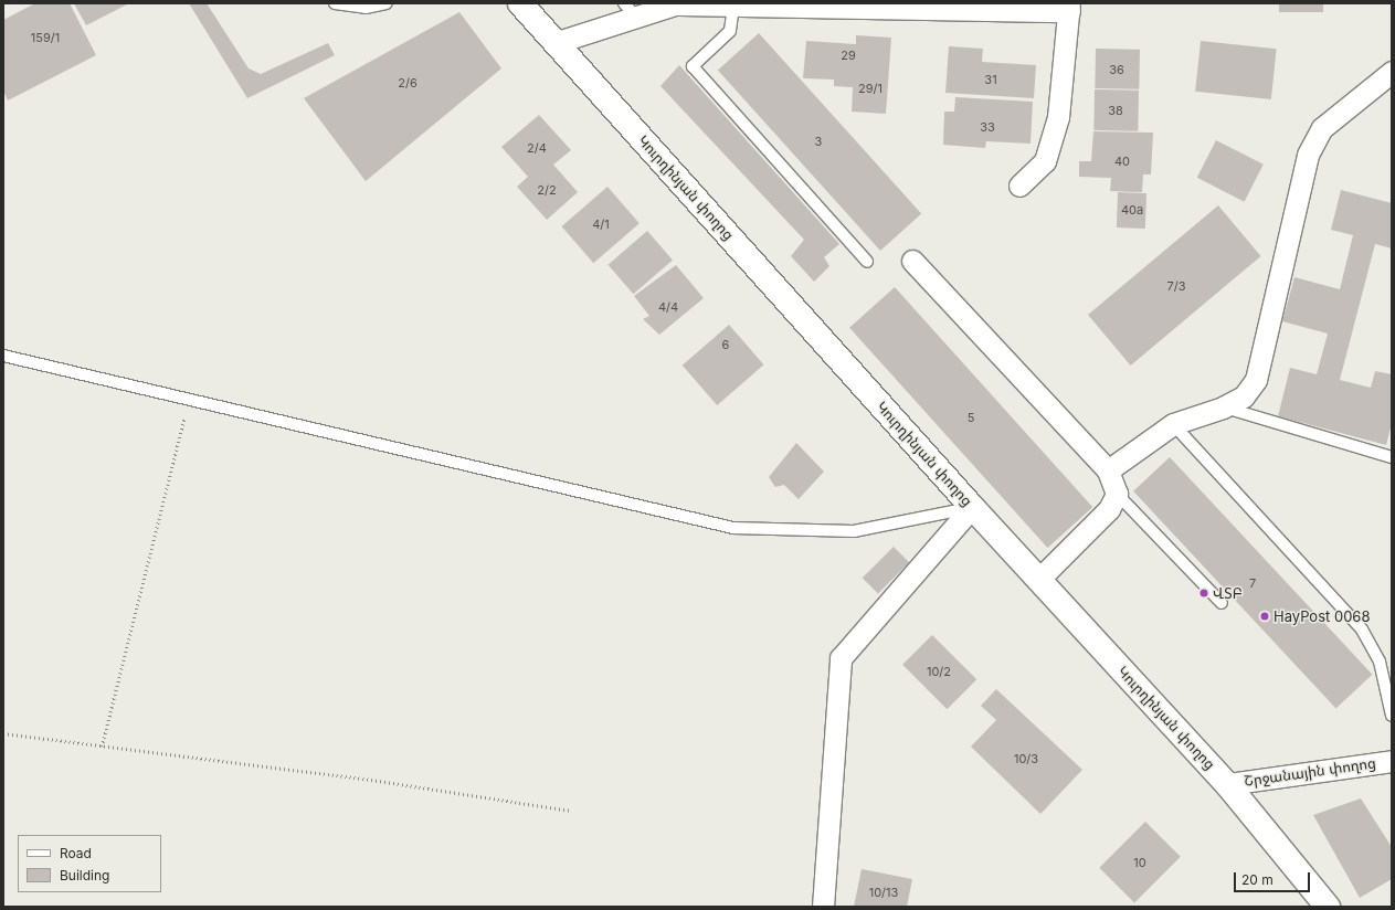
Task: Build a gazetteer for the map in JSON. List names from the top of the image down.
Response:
{
  "streets": {
    "street": ["Կուրղինյան փողոց", "Շրջանային փողոց"]
  },
  "crossings": [
    ["Կուրղինյան փողոց", "Շրջանային փողոց"]
  ],
  "places": ["ՎՏԲ", "HayPost 0068"],
  "house_numbers": [
    "159/1",
    "29",
    "36",
    "31",
    "2/6",
    "29/1",
    "38",
    "33",
    "3",
    "2/4",
    "40",
    "2/2",
    "40a",
    "4/1",
    "7/3",
    "4/4",
    "6",
    "5",
    "7",
    "10/2",
    "10/3",
    "10",
    "10/13"
  ],
  "legend": ["Road", "Building"],
  "scale_bar": "20 m"
}
